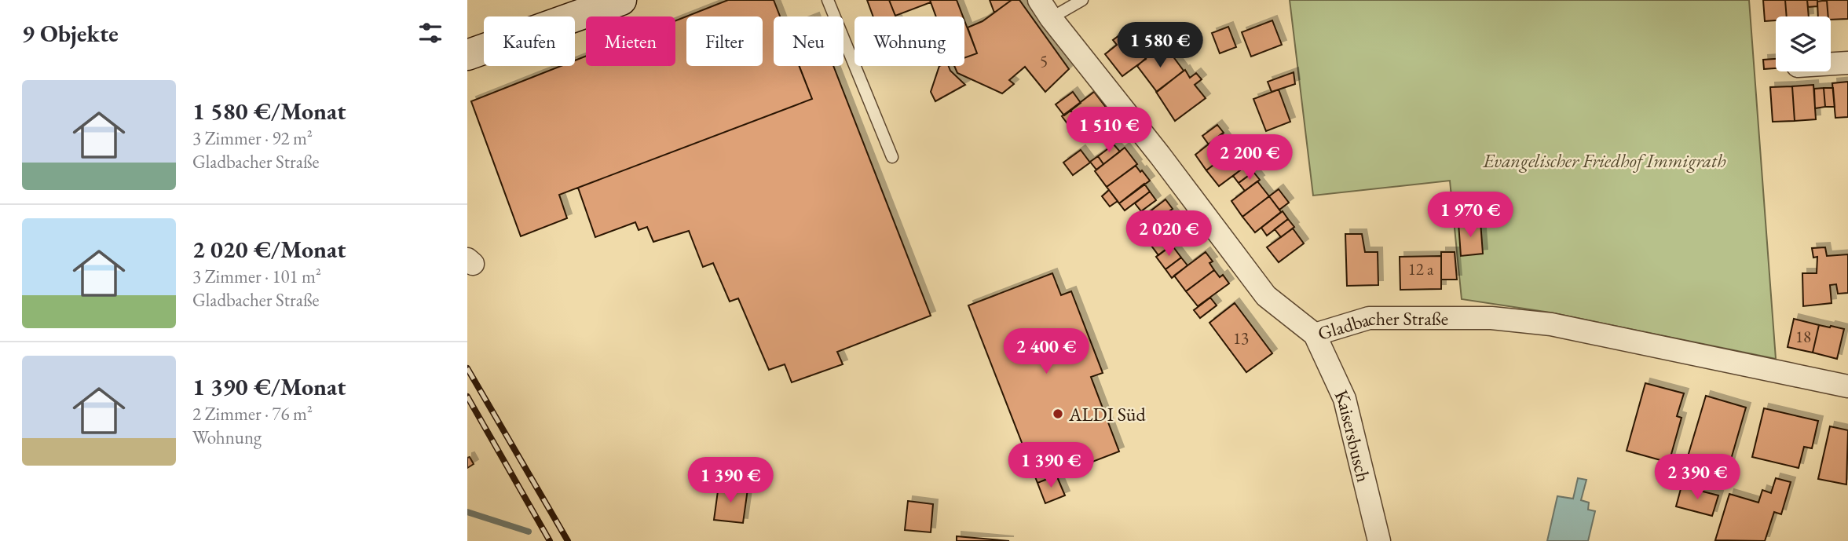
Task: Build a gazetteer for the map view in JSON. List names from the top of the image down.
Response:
{
  "streets": {
    "street": ["Gladbacher Straße", "Kaisersbusch"]
  },
  "crossings": [
    ["Gladbacher Straße", "Kaisersbusch"]
  ],
  "parks": ["Evangelischer Friedhof Immigrath"],
  "places": ["ALDI Süd"],
  "house_numbers": [
    "5",
    "12 a",
    "18",
    "13"
  ],
  "page": {
    "heading": "9 Objekte",
    "chip": [
      "Kaufen",
      "Mieten",
      "Filter",
      "Neu",
      "Wohnung"
    ],
    "price": [
      "1 580 €",
      "1 510 €",
      "2 200 €",
      "1 970 €",
      "2 020 €",
      "2 400 €",
      "1 390 €",
      "2 390 €",
      "1 390 €"
    ],
    "list": [
      {
        "name": "1 580 €/Monat",
        "note": "3 Zimmer · 92 m² · Gladbacher Straße"
      },
      {
        "name": "2 020 €/Monat",
        "note": "3 Zimmer · 101 m² · Gladbacher Straße"
      },
      {
        "name": "1 390 €/Monat",
        "note": "2 Zimmer · 76 m² · Wohnung"
      }
    ]
  }
}
